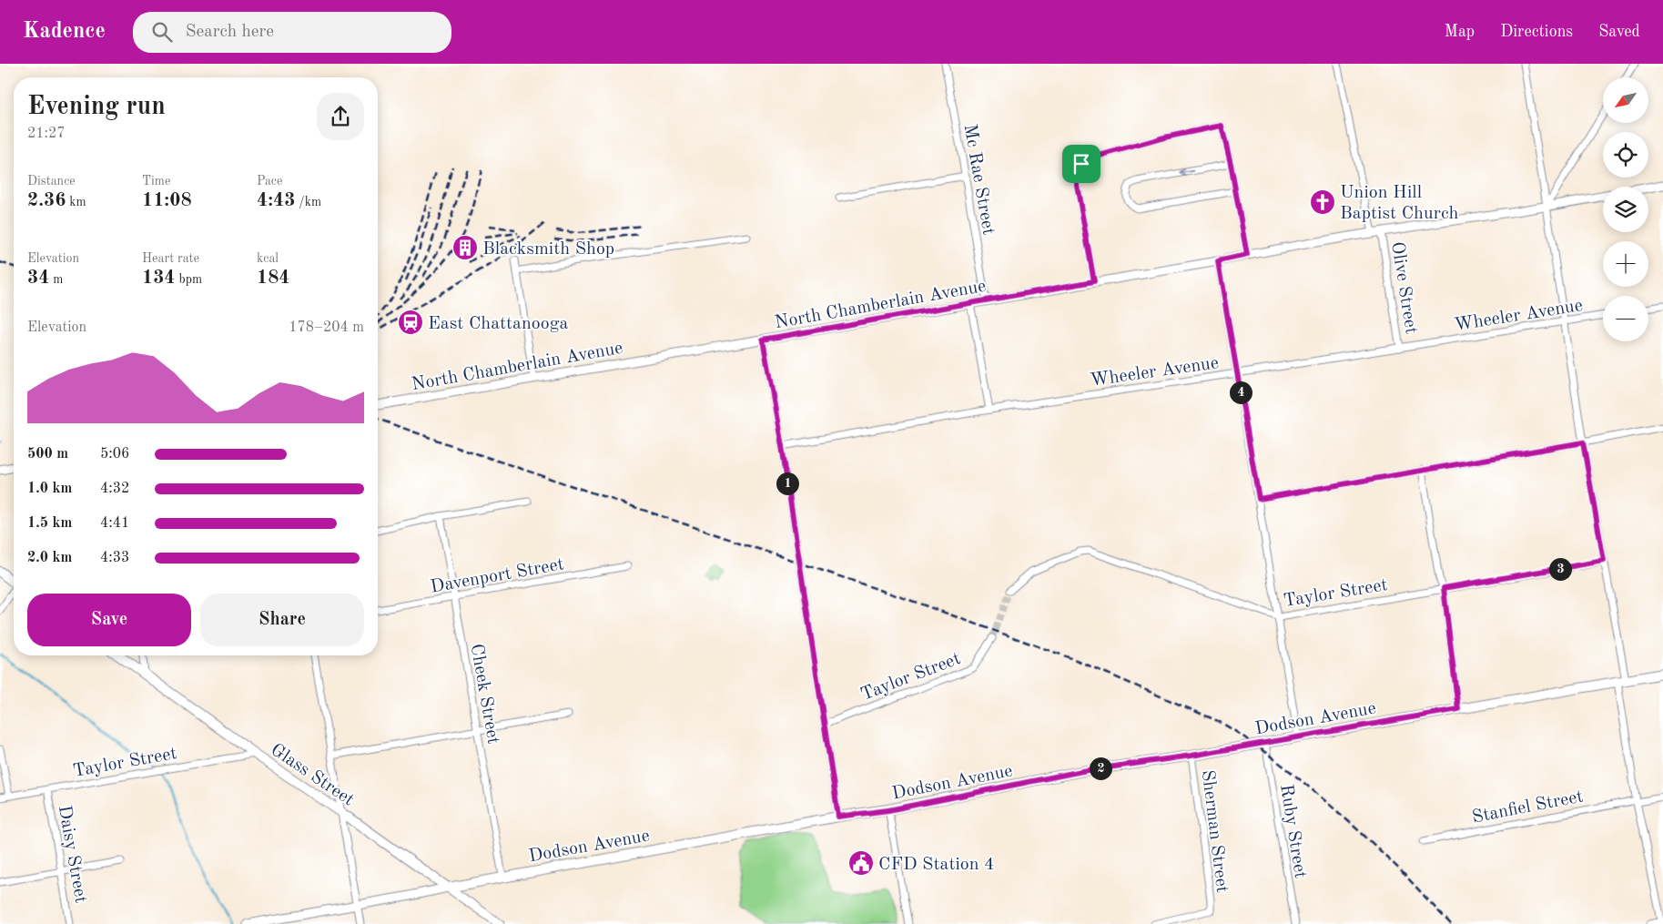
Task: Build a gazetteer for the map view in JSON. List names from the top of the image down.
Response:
{
  "streets": {
    "main road": ["Dodson Avenue", "Glass Street"],
    "street": [
      "Mc Rae Street",
      "Olive Street",
      "North Chamberlain Avenue",
      "Wheeler Avenue",
      "Davenport Street",
      "Taylor Street",
      "Cheek Street",
      "Stanfiel Street",
      "Sherman Street",
      "Ruby Street",
      "Daisy Street"
    ]
  },
  "crossings": [
    ["Mc Rae Street", "North Chamberlain Avenue"],
    ["Olive Street", "North Chamberlain Avenue"],
    ["Olive Street", "Wheeler Avenue"],
    ["Davenport Street", "Cheek Street"],
    ["Taylor Street", "Glass Street"],
    ["Taylor Street", "Daisy Street"],
    ["Cheek Street", "Dodson Avenue"],
    ["Dodson Avenue", "Glass Street"],
    ["Dodson Avenue", "Sherman Street"],
    ["Dodson Avenue", "Ruby Street"]
  ],
  "places": {
    "church": ["Union Hill Baptist Church"],
    "building": ["Blacksmith Shop"],
    "station": ["East Chattanooga"],
    "public building": ["CFD Station 4"]
  },
  "north": "bottom left",
  "page": {
    "header": "Kadence",
    "search": "Search here",
    "nav": ["Map", "Directions", "Saved"],
    "map_buttons": ["+", "−"],
    "heading": ["Evening run", "21:27"],
    "stats": [
      ["Distance", "2.36 km"],
      ["Time", "11:08"],
      ["Pace", "4:43 /km"],
      ["Elevation", "34 m"],
      ["Heart rate", "134 bpm"],
      ["kcal", "184"]
    ],
    "chart": ["Elevation", "178–204 m"],
    "pins": [
      "4",
      "1",
      "3",
      "2"
    ],
    "list": [
      {
        "name": "500 m",
        "note": "5:06"
      },
      {
        "name": "1.0 km",
        "note": "4:32"
      },
      {
        "name": "1.5 km",
        "note": "4:41"
      },
      {
        "name": "2.0 km",
        "note": "4:33"
      }
    ],
    "buttons": ["Save", "Share"]
  }
}
